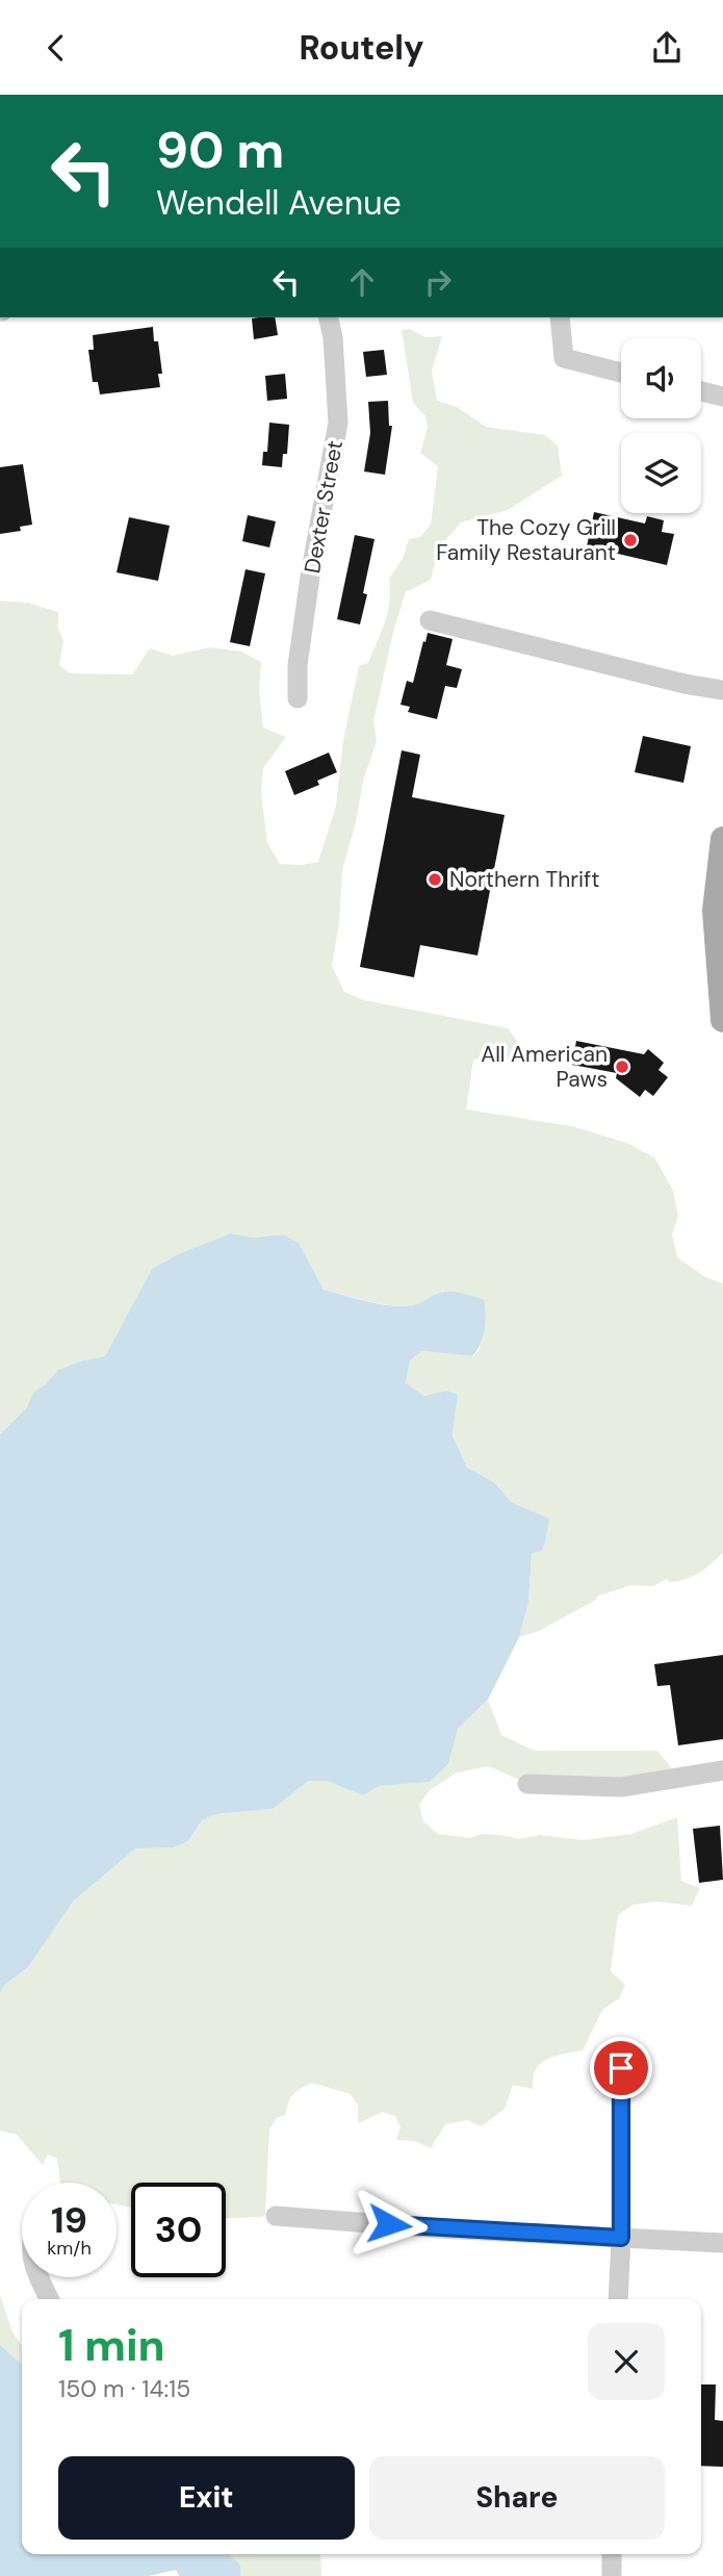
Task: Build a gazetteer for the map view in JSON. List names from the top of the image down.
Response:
{
  "streets": {
    "street": ["Dexter Street"]
  },
  "places": ["The Cozy Grill Family Restaurant", "Northern Thrift", "All American Paws"],
  "page": {
    "header": "Routely",
    "turn": ["90 m", "Wendell Avenue"],
    "speed": "19 km/h",
    "limit": "30",
    "heading": ["1 min", "150 m · 14:15"],
    "buttons": ["Exit", "Share"]
  }
}
